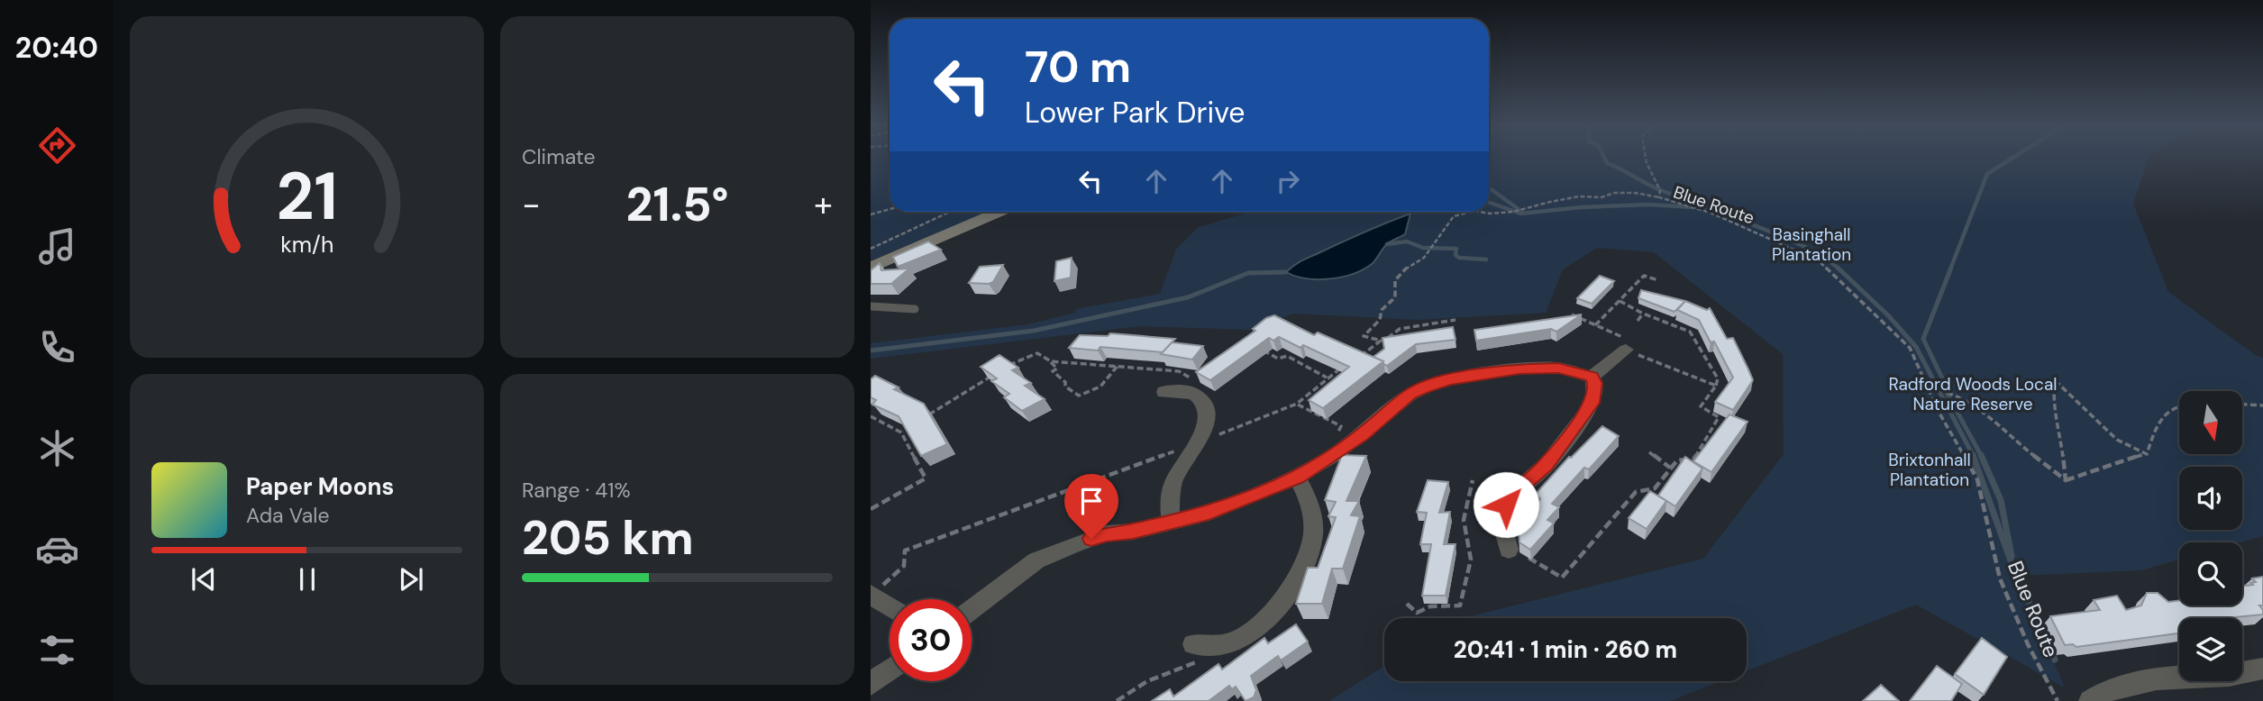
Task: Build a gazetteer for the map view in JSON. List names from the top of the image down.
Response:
{
  "streets": {
    "path": ["Blue Route"]
  },
  "parks": ["Basinghall Plantation", "Radford Woods Local Nature Reserve", "Brixtonhall Plantation"],
  "north": "bottom",
  "page": {
    "tabs": "20:40",
    "tile": [
      "Climate",
      ["Range · 41%", "205 km"]
    ],
    "turn": ["70 m", "Lower Park Drive"],
    "heat": ["−", "21.5°", "+"],
    "song": ["Paper Moons", "Ada Vale"],
    "limit": "30",
    "trip": "20:41 · 1 min · 260 m",
    "gauge": ["21", "km/h"]
  }
}
